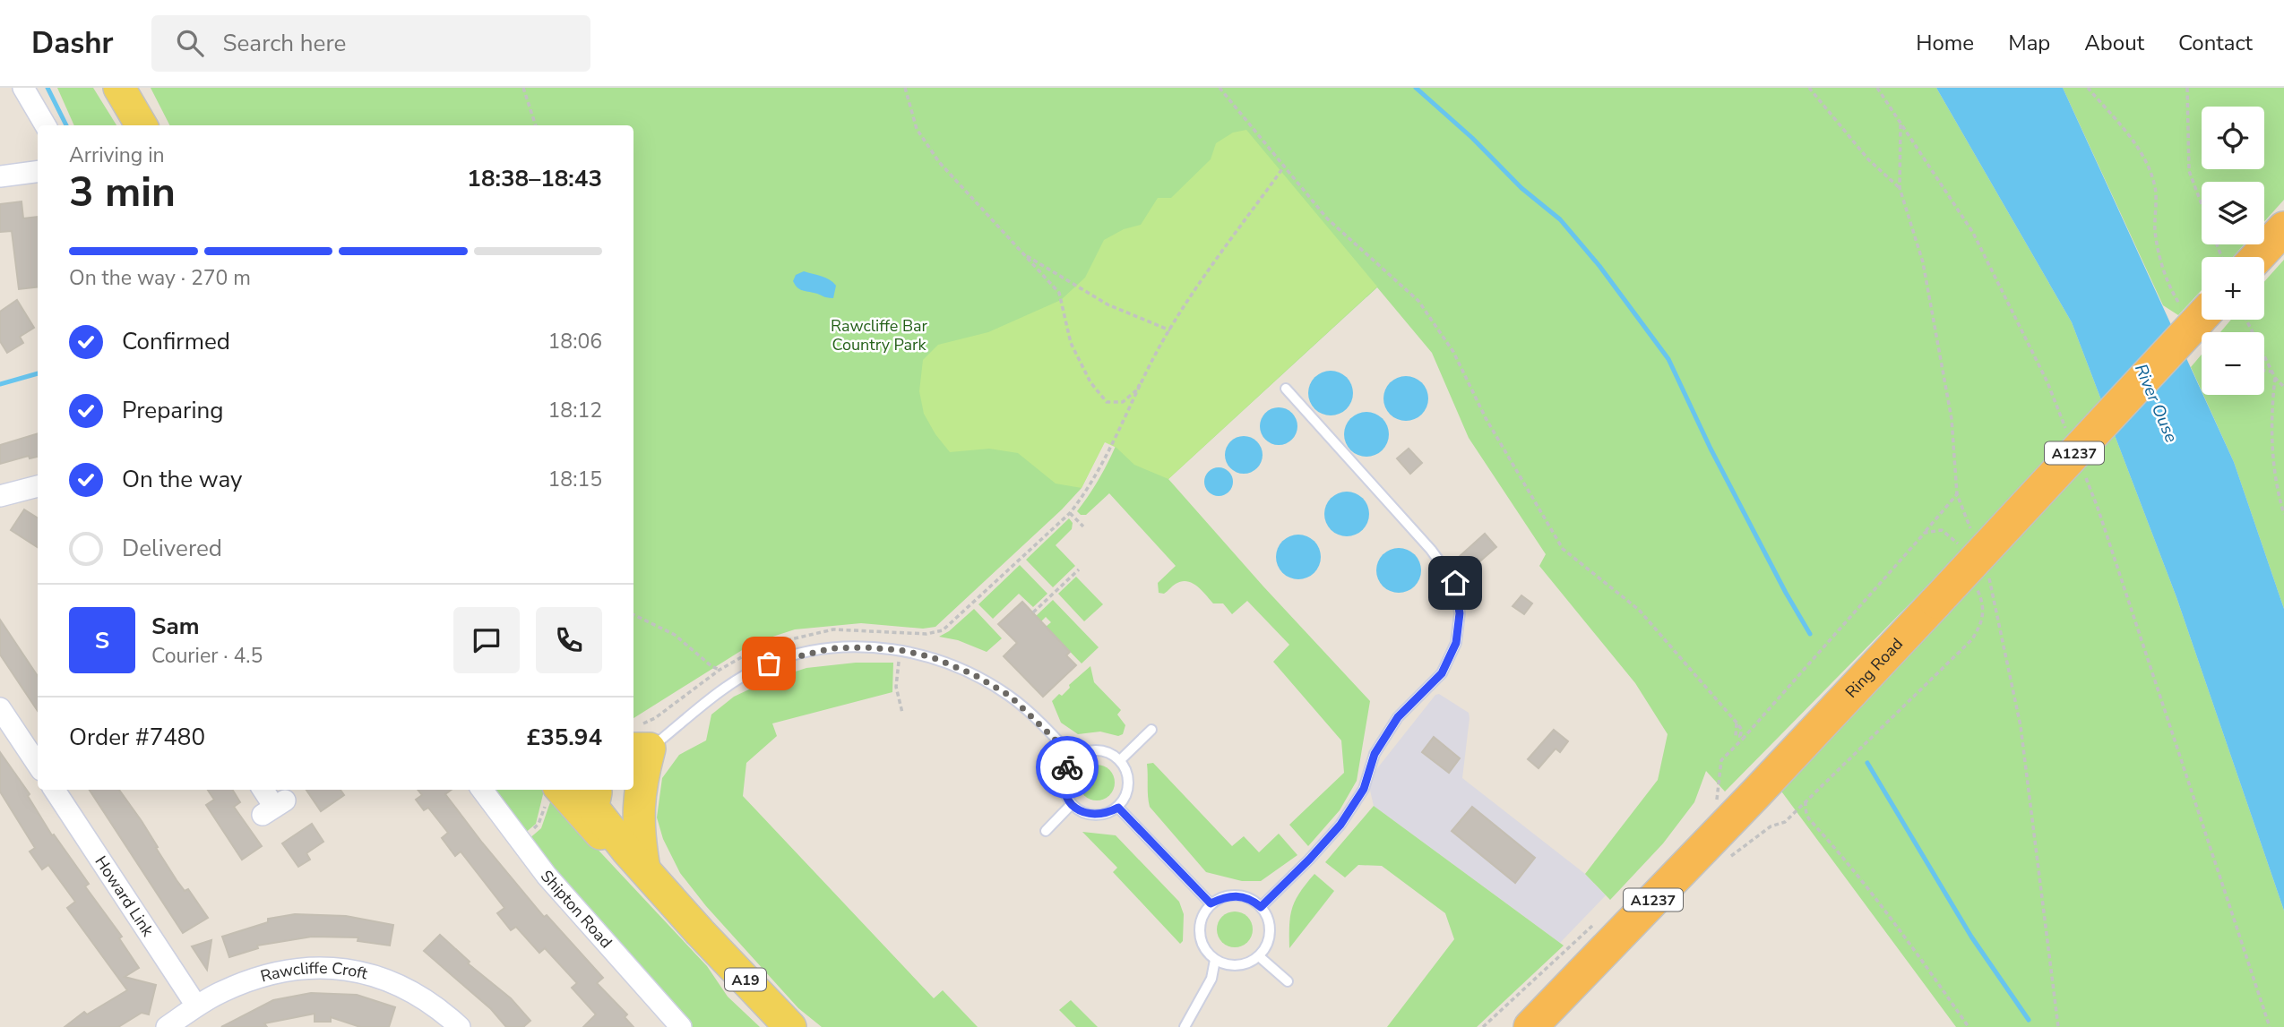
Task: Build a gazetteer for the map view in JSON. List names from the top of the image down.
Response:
{
  "streets": {
    "highway": ["A1237", "Ring Road"],
    "main road": ["A19"],
    "street": ["Howard Link", "Shipton Road", "Rawcliffe Croft"]
  },
  "crossings": [
    ["Howard Link", "Rawcliffe Croft"]
  ],
  "water": ["River Ouse"],
  "parks": ["Rawcliffe Bar Country Park"],
  "page": {
    "header": "Dashr",
    "search": "Search here",
    "nav": [
      "Home",
      "Map",
      "About",
      "Contact"
    ],
    "map_buttons": ["+", "−"],
    "heading": ["3 min", "Arriving in", "18:38–18:43"],
    "panel": [
      "Sam",
      "Courier · 4.5",
      "Order #7480",
      "£35.94"
    ],
    "bar": "On the way · 270 m",
    "list": [
      ["Confirmed", "18:06"],
      ["Preparing", "18:12"],
      ["On the way", "18:15"],
      "Delivered"
    ],
    "round": "S"
  }
}
